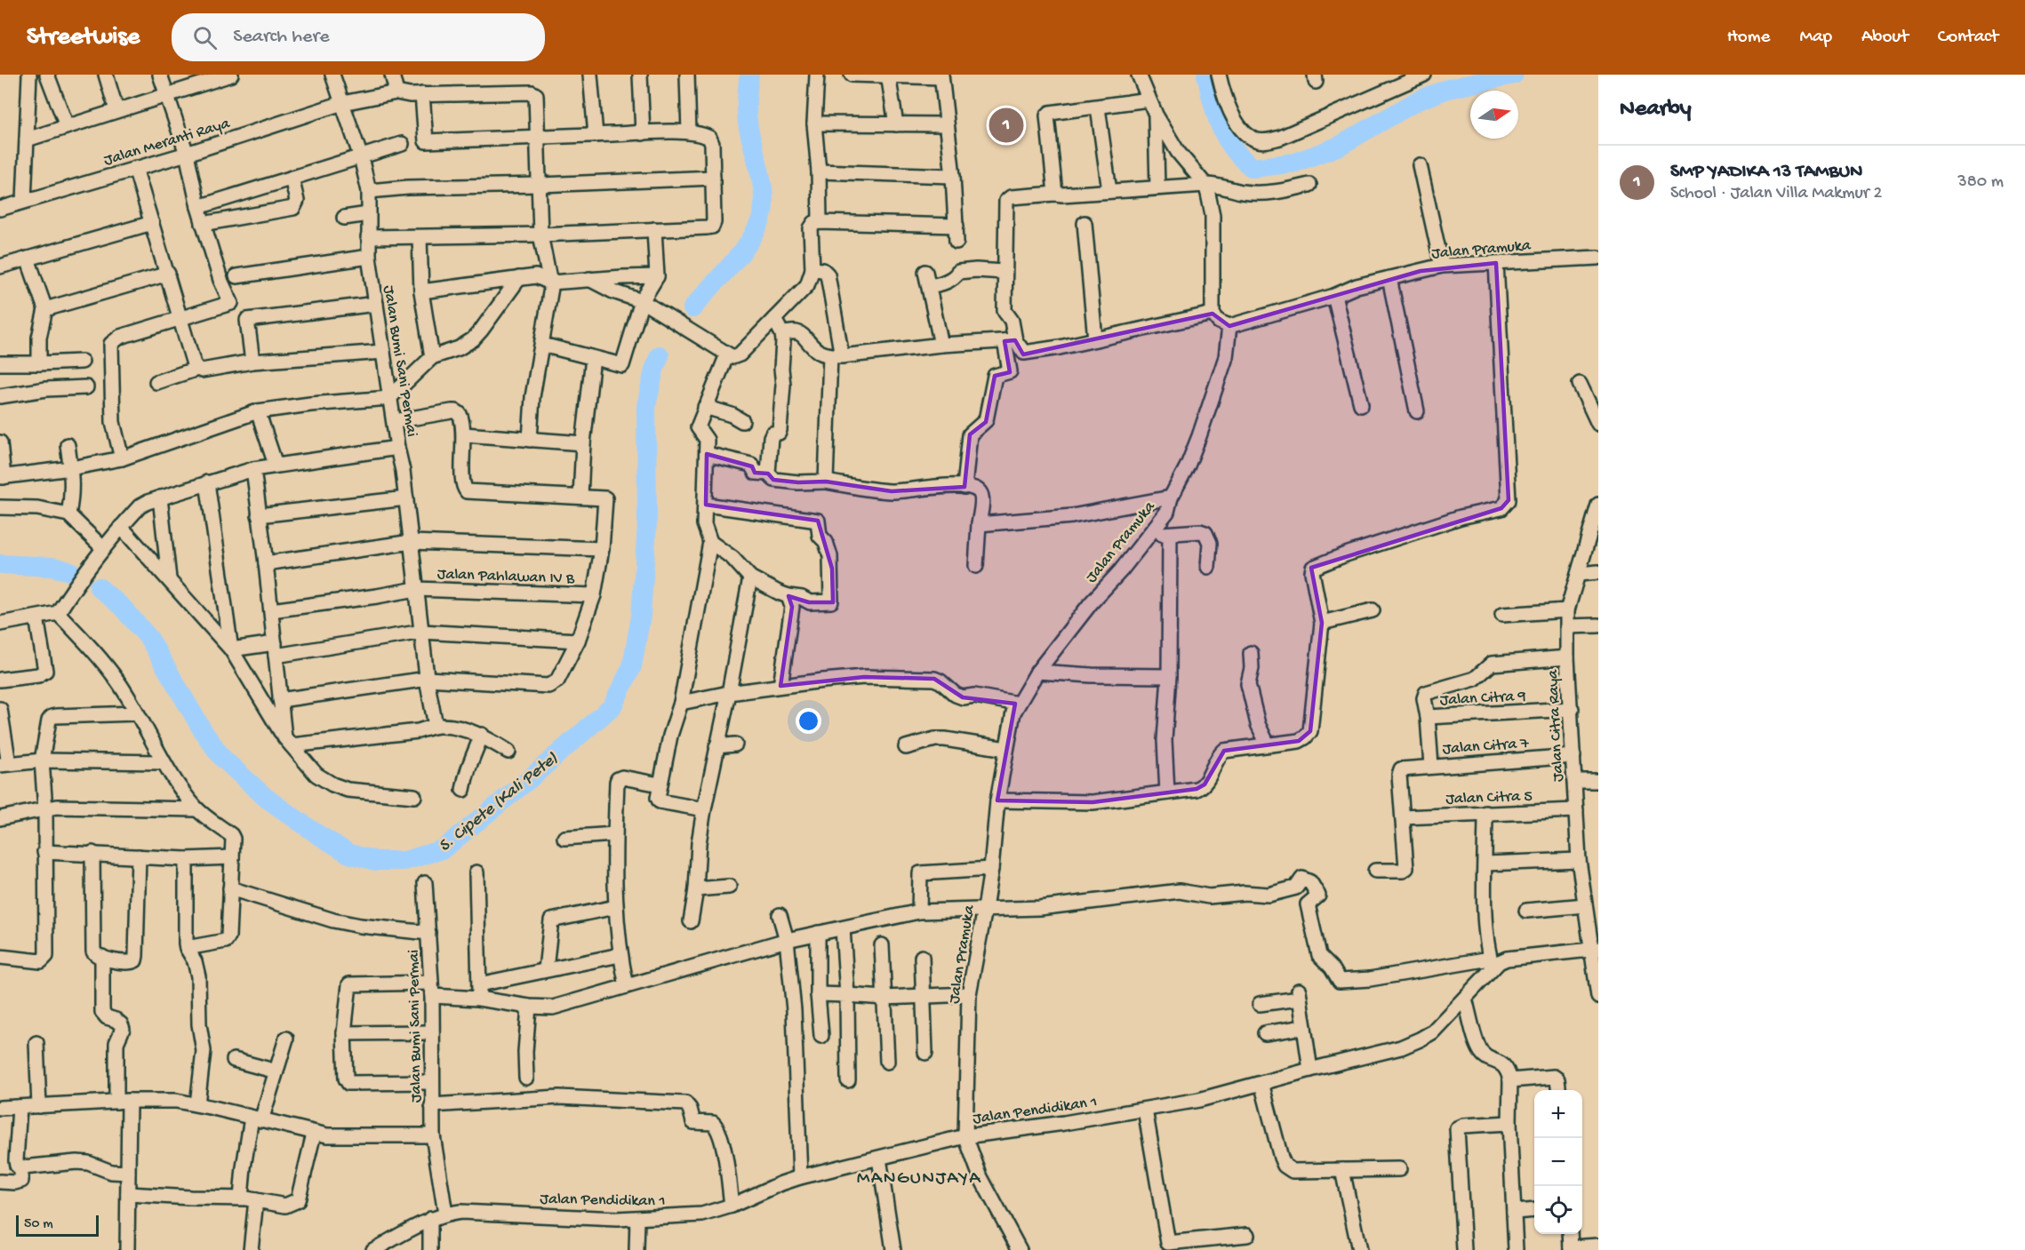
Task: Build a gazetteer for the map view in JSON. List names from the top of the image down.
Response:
{
  "streets": {
    "street": [
      "Jalan Meranti Raya",
      "Jalan Pramuka",
      "Jalan Bumi Sani Permai",
      "Jalan Pahlawan IV B",
      "Jalan Citra 9",
      "Jalan Citra Raya",
      "Jalan Citra 7",
      "Jalan Citra 5",
      "Jalan Pendidikan 1"
    ]
  },
  "crossings": [
    ["Jalan Meranti Raya", "Jalan Bumi Sani Permai"],
    ["Jalan Pramuka", "Jalan Pendidikan 1"],
    ["Jalan Bumi Sani Permai", "Jalan Pendidikan 1"],
    ["Jalan Citra 9", "Jalan Citra Raya"],
    ["Jalan Citra Raya", "Jalan Citra 7"],
    ["Jalan Citra Raya", "Jalan Citra 5"],
    ["Jalan Citra Raya", "Jalan Pendidikan 1"],
    ["Jalan Citra 7", "Jalan Citra 5"]
  ],
  "districts": ["MANGUNJAYA"],
  "water": ["S. Cipete (Kali Pete)"],
  "scale_bar": "50 m",
  "north": "right",
  "page": {
    "header": "Streetwise",
    "search": "Search here",
    "nav": [
      "Home",
      "Map",
      "About",
      "Contact"
    ],
    "heading": "Nearby",
    "pins": "1",
    "list": [
      {
        "mark": "1",
        "name": "SMP YADIKA 13 TAMBUN",
        "note": "School · Jalan Villa Makmur 2",
        "value": "380 m"
      }
    ],
    "map_buttons": ["+", "−"],
    "scale": "50 m"
  }
}
